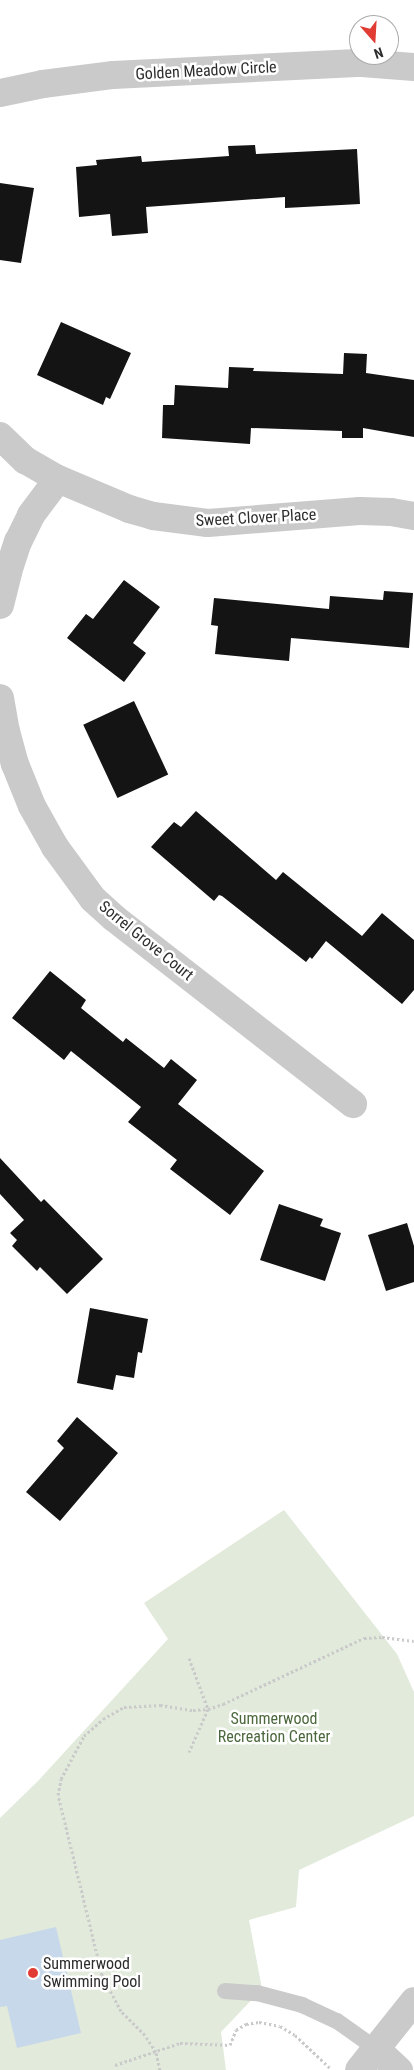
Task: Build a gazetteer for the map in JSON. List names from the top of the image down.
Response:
{
  "streets": {
    "street": ["Golden Meadow Circle", "Sweet Clover Place", "Sorrel Grove Court"]
  },
  "parks": ["Summerwood Recreation Center"],
  "places": ["Summerwood Swimming Pool"],
  "north": "bottom"
}
